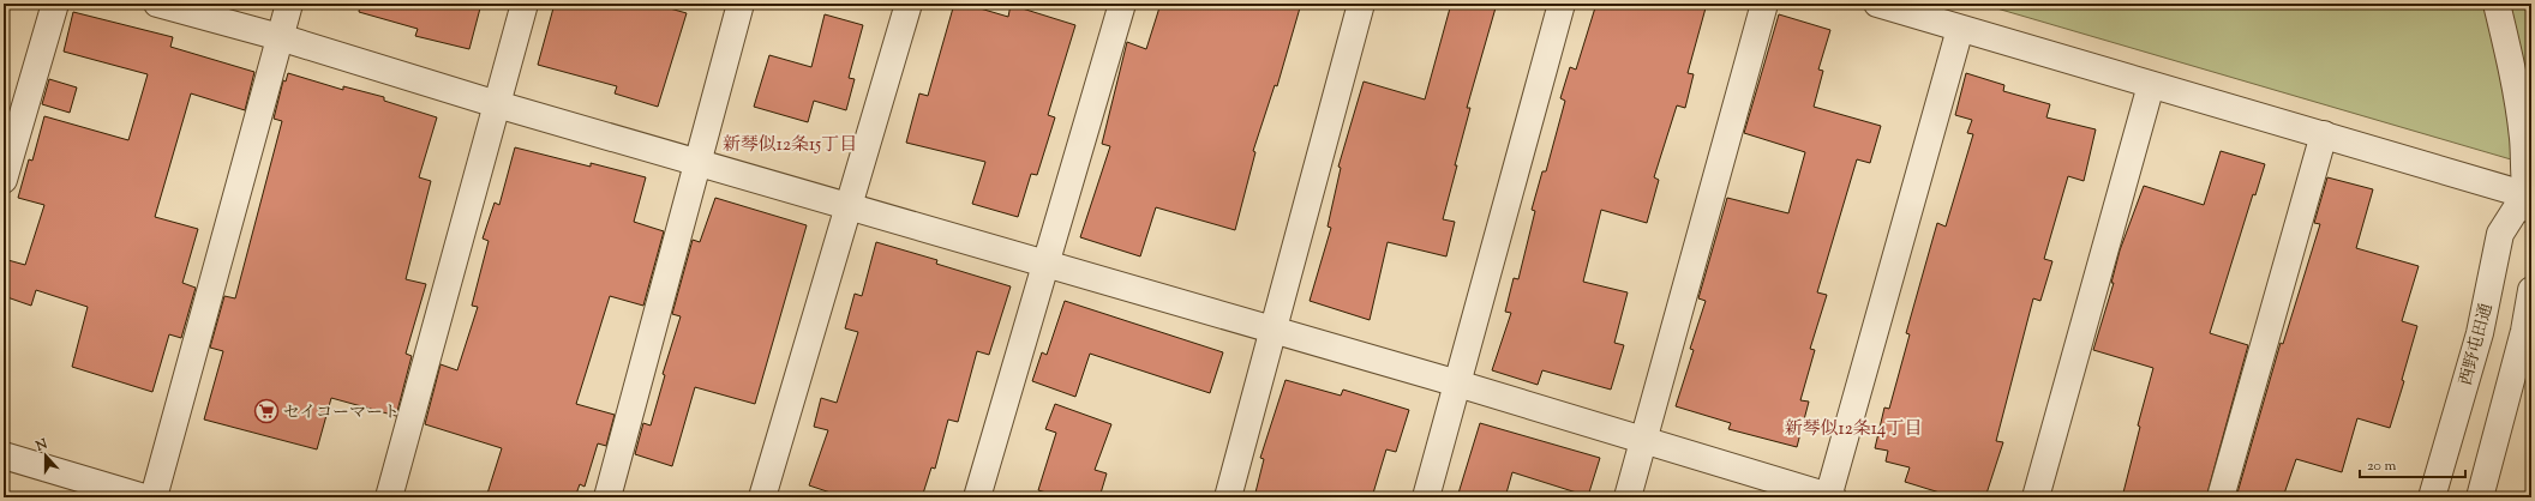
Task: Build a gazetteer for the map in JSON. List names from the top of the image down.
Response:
{
  "streets": {
    "street": ["西野屯田通"]
  },
  "districts": ["新琴似12条15丁目", "新琴似12条14丁目"],
  "places": {
    "supermarket": ["セイコーマート"]
  },
  "scale_bar": "20 m",
  "north": "top"
}
